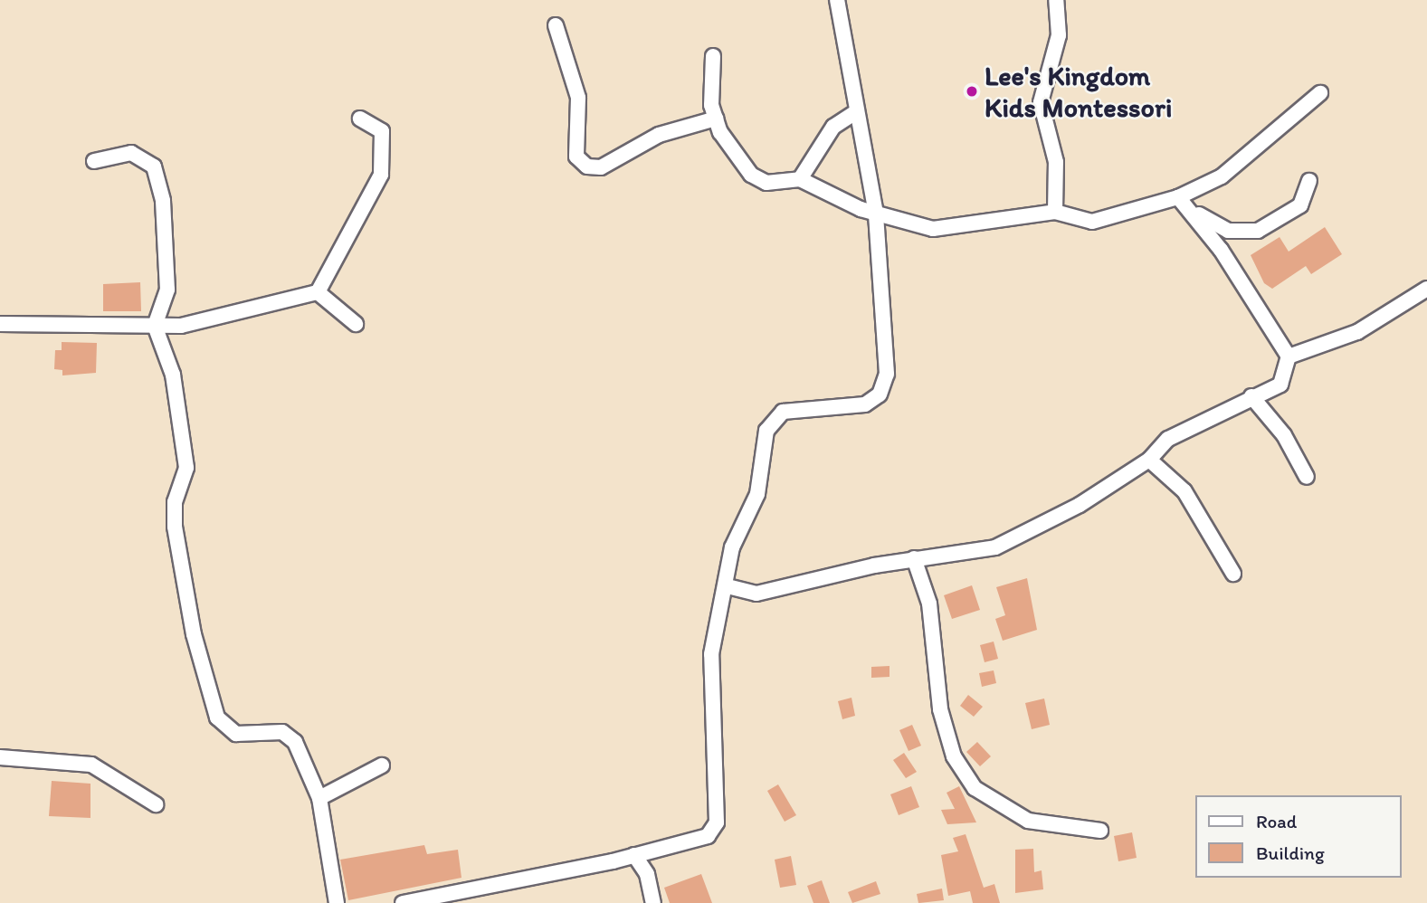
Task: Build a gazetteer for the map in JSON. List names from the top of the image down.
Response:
{
  "places": ["Lee's Kingdom Kids Montessori"],
  "legend": ["Road", "Building"]
}
